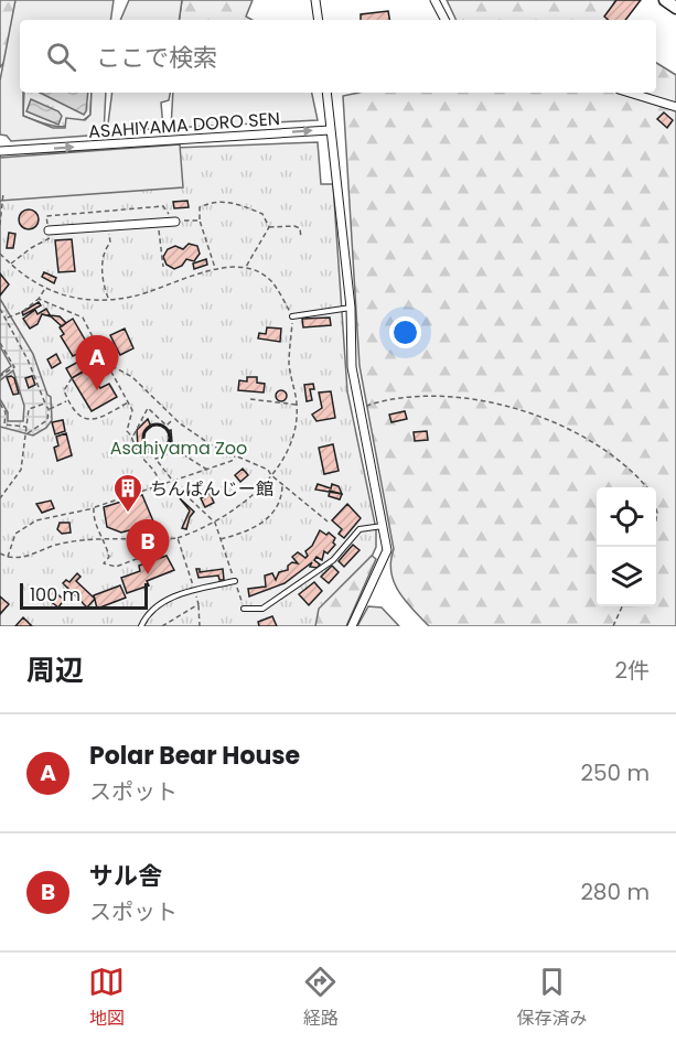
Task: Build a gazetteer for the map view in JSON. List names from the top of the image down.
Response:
{
  "streets": {
    "street": ["ASAHIYAMA DORO SEN"]
  },
  "one_way": ["ASAHIYAMA DORO SEN"],
  "parks": ["Asahiyama Zoo"],
  "places": {
    "building": ["ちんぱんじー館"]
  },
  "scale_bar": "100 m",
  "page": {
    "search": "ここで検索",
    "pins": ["A", "B"],
    "scale": "100 m",
    "heading": ["周辺", "2件"],
    "list": [
      {
        "mark": "A",
        "name": "Polar Bear House",
        "note": "スポット",
        "value": "250 m"
      },
      {
        "mark": "B",
        "name": "サル舎",
        "note": "スポット",
        "value": "280 m"
      }
    ],
    "nav": ["地図", "経路", "保存済み"]
  }
}
